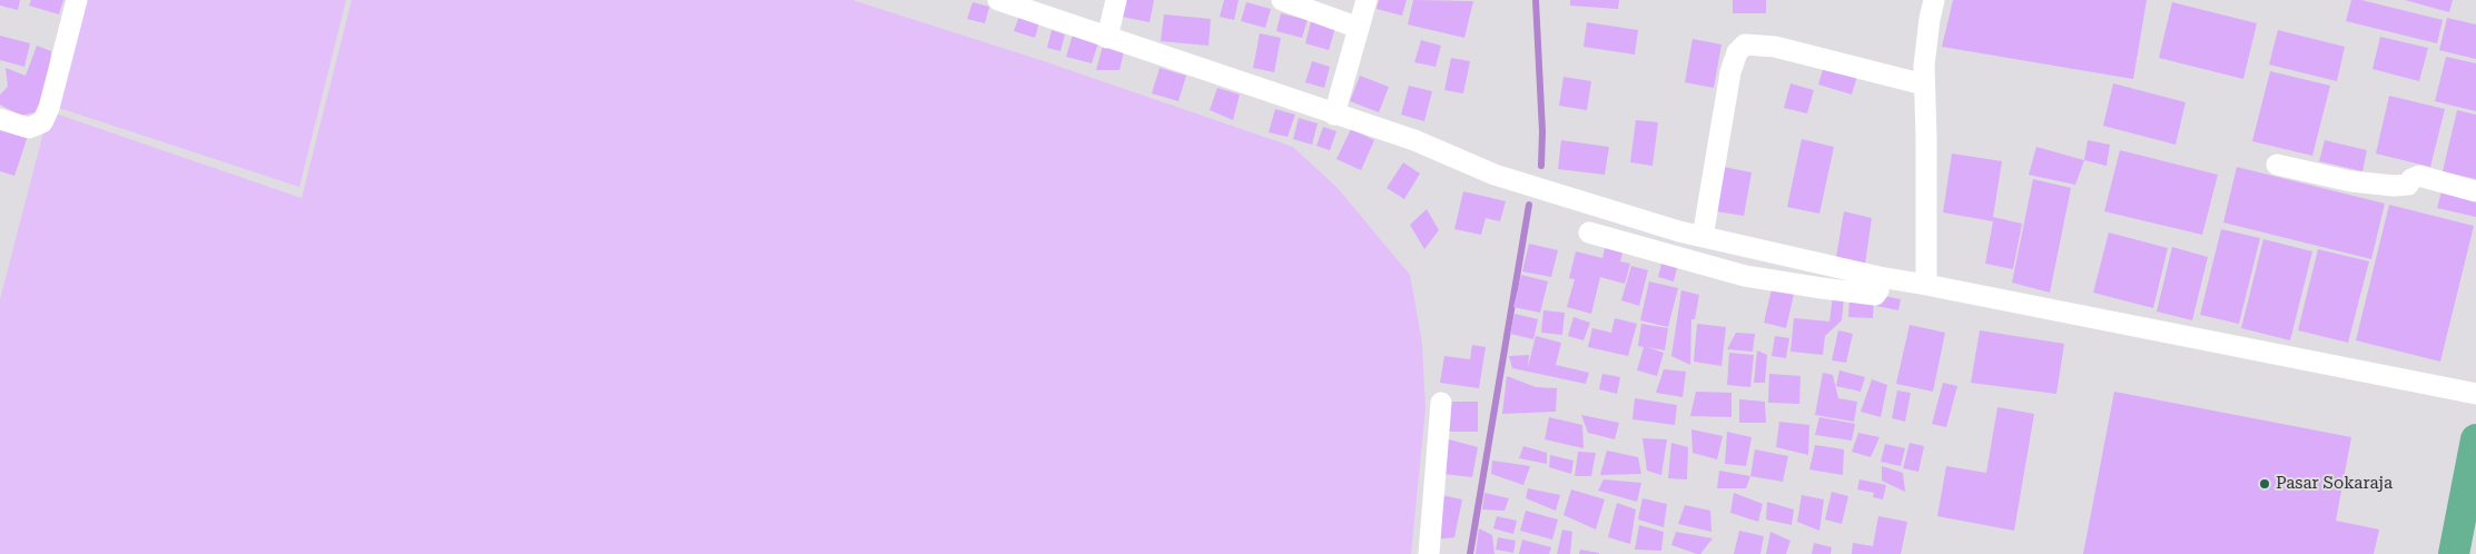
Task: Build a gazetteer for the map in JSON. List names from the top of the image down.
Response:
{
  "places": ["Pasar Sokaraja"]
}
